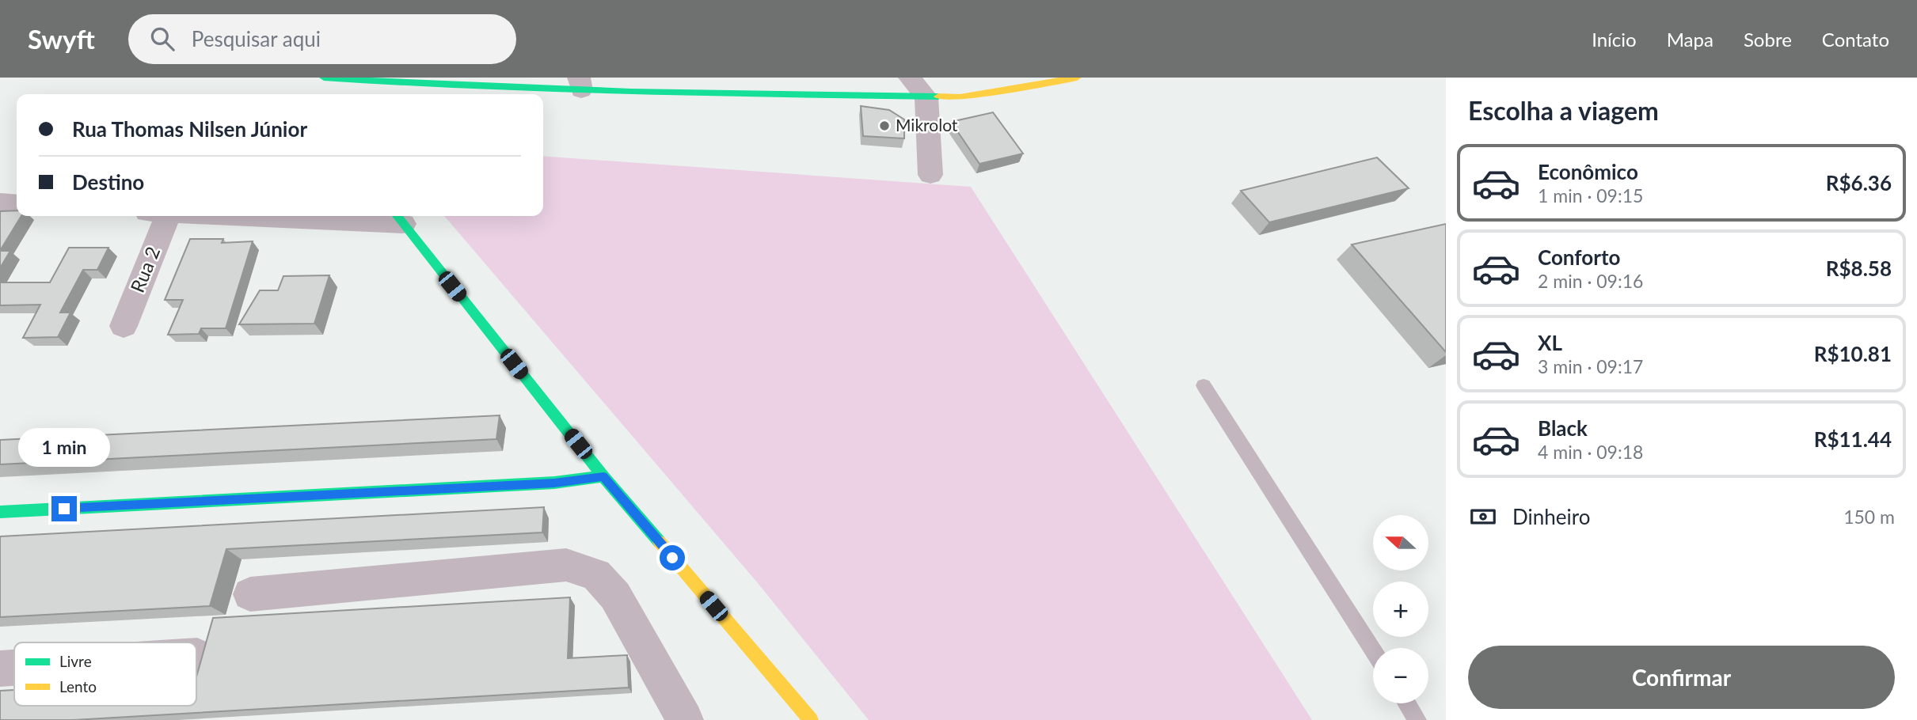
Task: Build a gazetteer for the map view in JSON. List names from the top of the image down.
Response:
{
  "streets": {
    "street": ["Rua 2"]
  },
  "places": ["Mikrolot"],
  "legend": ["Livre", "Lento"],
  "north": "left",
  "page": {
    "header": "Swyft",
    "search": "Pesquisar aqui",
    "nav": [
      "Início",
      "Mapa",
      "Sobre",
      "Contato"
    ],
    "heading": "Escolha a viagem",
    "banner": ["Rua Thomas Nilsen Júnior", "Destino"],
    "list": [
      {
        "name": "Econômico",
        "note": "1 min · 09:15",
        "value": "R$6.36"
      },
      {
        "name": "Conforto",
        "note": "2 min · 09:16",
        "value": "R$8.58"
      },
      {
        "name": "XL",
        "note": "3 min · 09:17",
        "value": "R$10.81"
      },
      {
        "name": "Black",
        "note": "4 min · 09:18",
        "value": "R$11.44"
      }
    ],
    "bubble": "1 min",
    "pay": ["Dinheiro", "150 m"],
    "map_buttons": ["+", "−"],
    "buttons": "Confirmar"
  }
}
